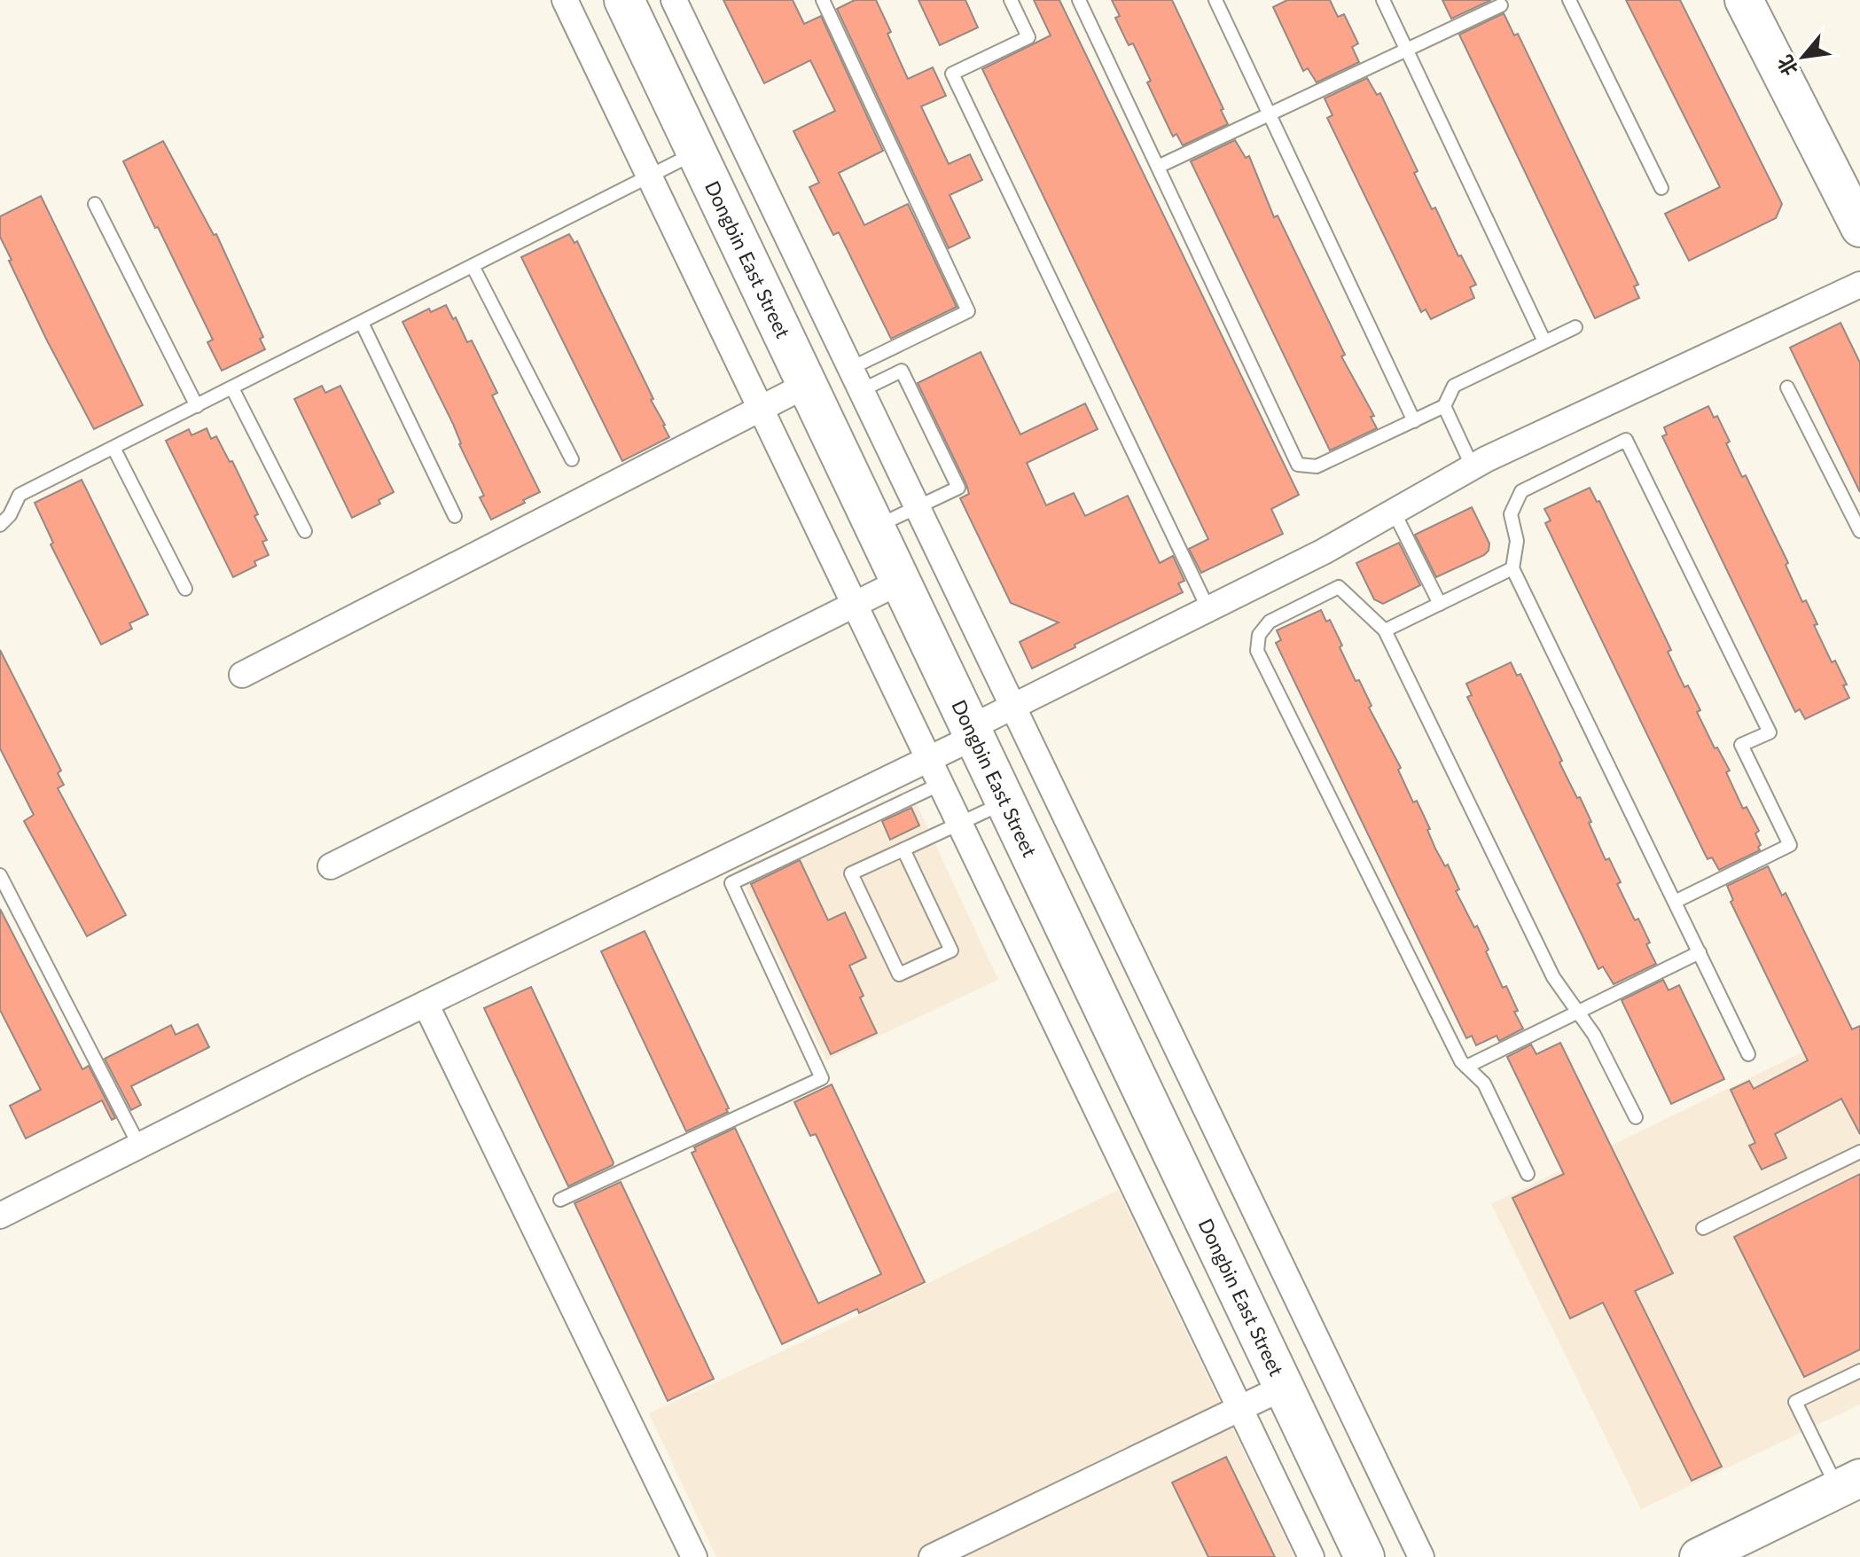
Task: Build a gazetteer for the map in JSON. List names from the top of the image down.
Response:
{
  "streets": {
    "main road": ["Dongbin East Street"]
  },
  "north": "bottom left"
}
